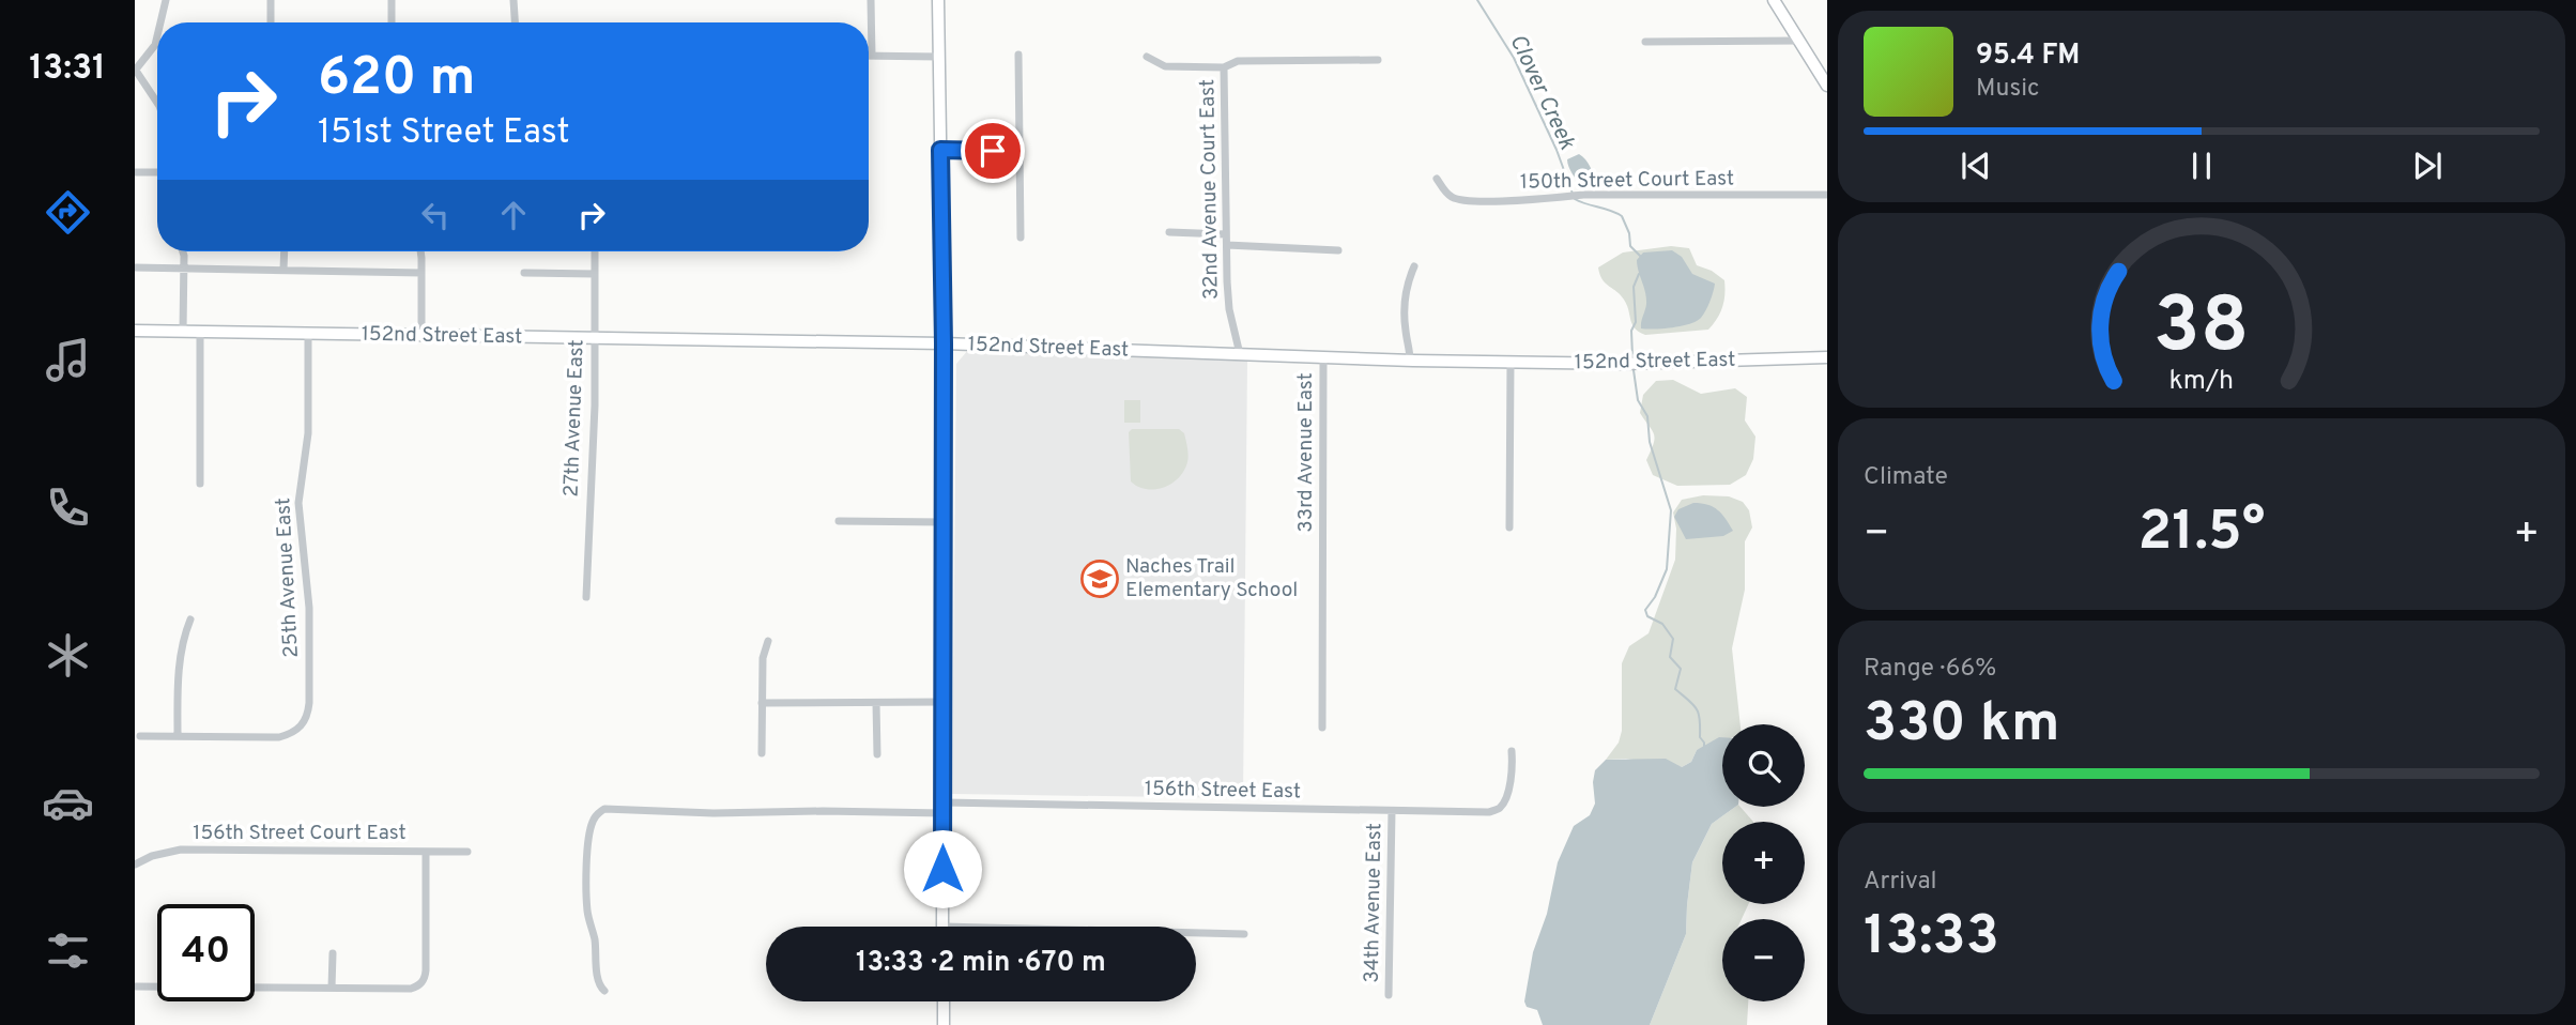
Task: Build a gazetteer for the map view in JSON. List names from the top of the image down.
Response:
{
  "streets": {
    "main road": ["152nd Street East"],
    "street": [
      "150th Street Court East",
      "32nd Avenue Court East",
      "27th Avenue East",
      "33rd Avenue East",
      "25th Avenue East",
      "156th Street East",
      "156th Street Court East",
      "34th Avenue East"
    ]
  },
  "crossings": [
    ["32nd Avenue Court East", "152nd Street East"],
    ["152nd Street East", "27th Avenue East"],
    ["152nd Street East", "33rd Avenue East"],
    ["152nd Street East", "25th Avenue East"],
    ["156th Street East", "34th Avenue East"]
  ],
  "water": ["Clover Creek"],
  "places": {
    "school or university": ["Naches Trail Elementary School"]
  },
  "page": {
    "tabs": "13:31",
    "turn": ["620 m", "151st Street East"],
    "song": ["95.4 FM", "Music"],
    "tile": [
      "Climate",
      ["Range · 66%", "330 km"],
      ["Arrival", "13:33"]
    ],
    "heat": ["−", "21.5°", "+"],
    "map_buttons": ["+", "−"],
    "limit": "40",
    "trip": "13:33 · 2 min · 670 m",
    "gauge": ["38", "km/h"]
  }
}
